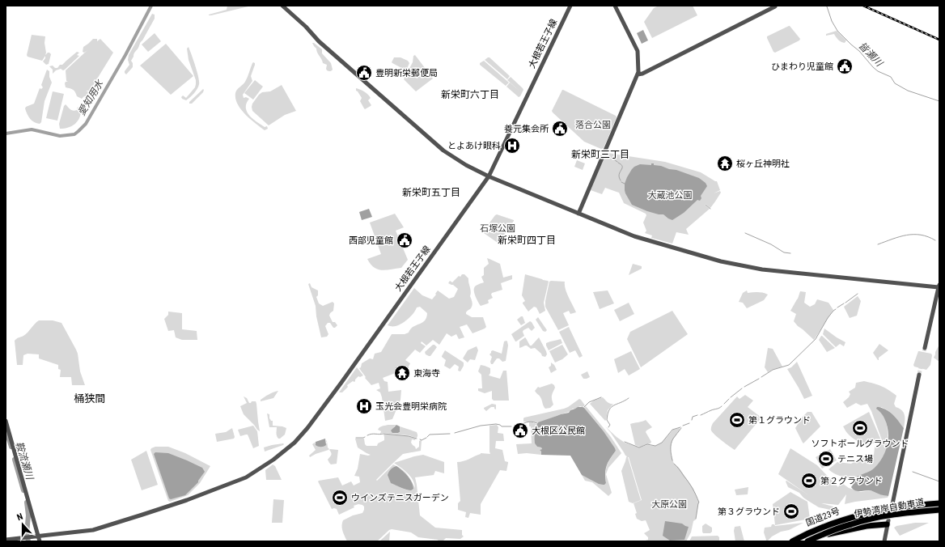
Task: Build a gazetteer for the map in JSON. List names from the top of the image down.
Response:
{
  "streets": {
    "highway": ["伊勢湾岸自動車道", "国道23号"],
    "street": ["大根若王子線"]
  },
  "crossings": [
    ["伊勢湾岸自動車道", "国道23号"]
  ],
  "districts": [
    "新栄町六丁目",
    "新栄町三丁目",
    "新栄町五丁目",
    "新栄町四丁目",
    "桶狭間"
  ],
  "water": ["皆瀬川", "愛知用水", "鞍流瀬川"],
  "parks": [
    "落合公園",
    "大蔵池公園",
    "石塚公園",
    "大原公園"
  ],
  "places": {
    "public building": [
      "ひまわり児童館",
      "豊明新栄郵便局",
      "養元集会所",
      "西部児童館",
      "大根区公民館"
    ],
    "hospital": ["とよあけ眼科", "玉光会豊明栄病院"],
    "temple": ["桜ヶ丘神明社", "東海寺"],
    "sports": [
      "第１グラウンド",
      "ソフトボールグラウンド",
      "テニス場",
      "第２グラウンド",
      "ウインズテニスガーデン",
      "第３グラウンド"
    ]
  },
  "north": "top"
}
